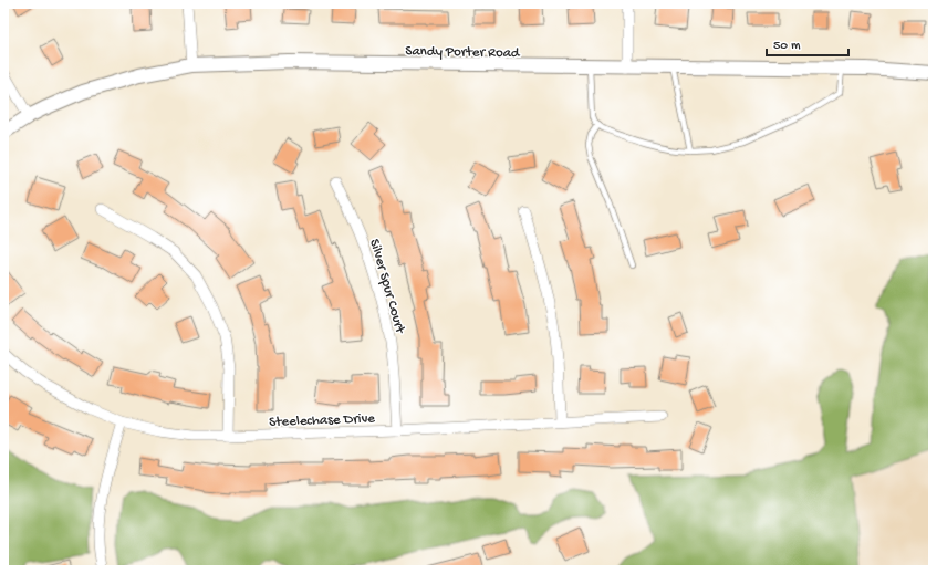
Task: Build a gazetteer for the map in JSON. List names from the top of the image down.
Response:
{
  "streets": {
    "street": ["Sandy Porter Road", "Silver Spur Court", "Steelechase Drive"]
  },
  "crossings": [
    ["Silver Spur Court", "Steelechase Drive"]
  ],
  "scale_bar": "50 m"
}
